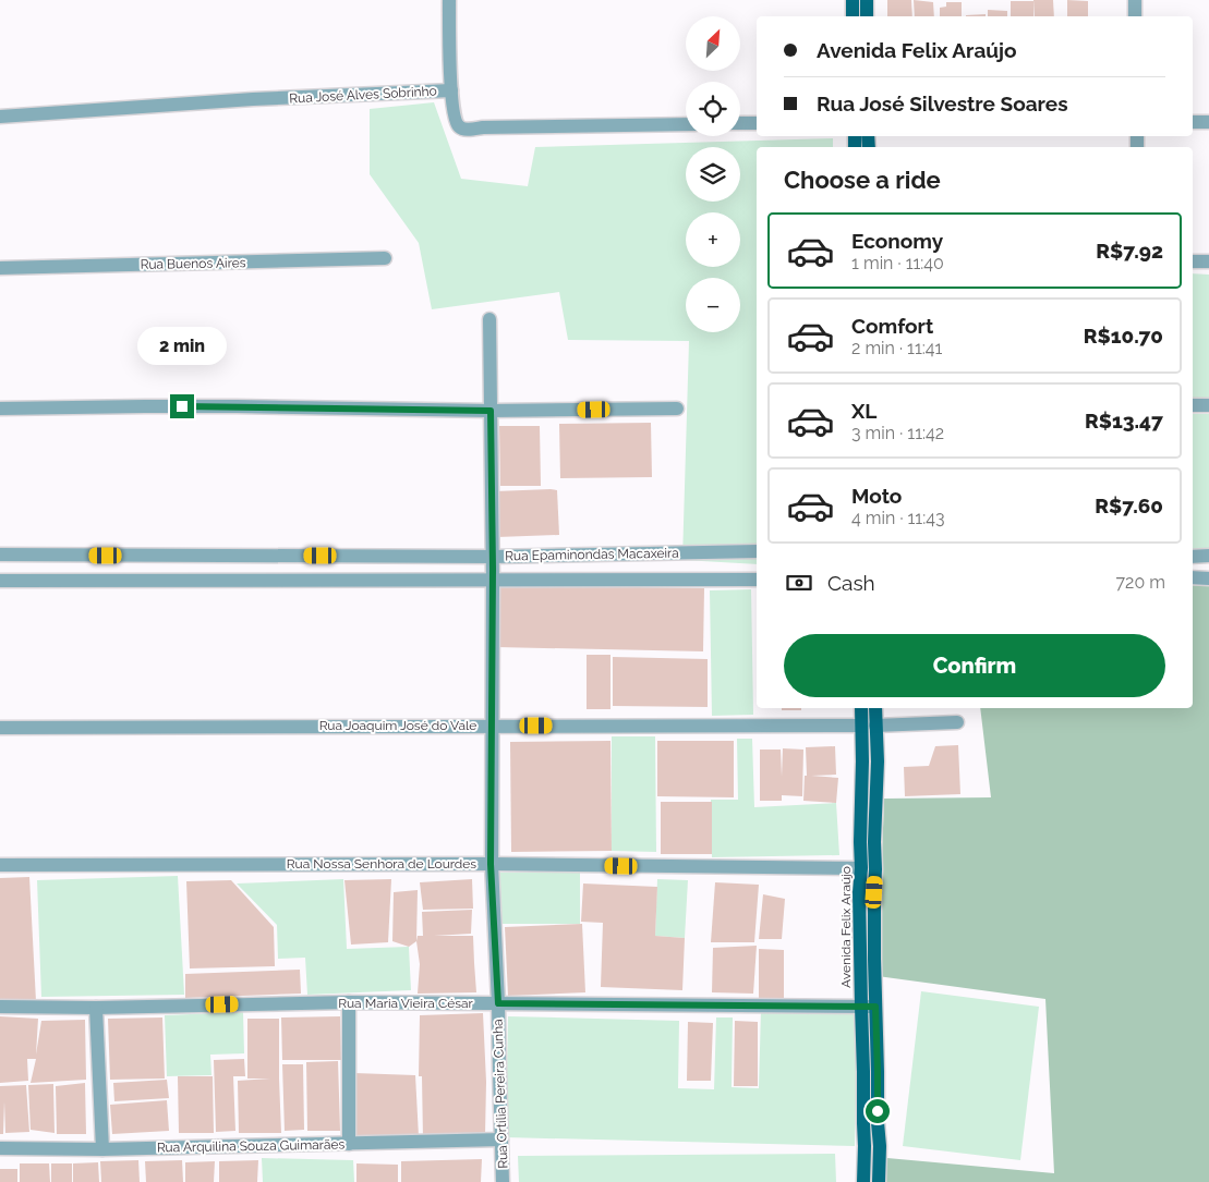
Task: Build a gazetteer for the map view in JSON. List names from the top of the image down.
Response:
{
  "streets": {
    "main road": ["Avenida Felix Araújo"],
    "street": [
      "Rua José Alves Sobrinho",
      "Rua Buenos Aires",
      "Rua Epaminondas Macaxeira",
      "Rua Joaquim José do Vale",
      "Rua Nossa Senhora de Lourdes",
      "Rua Maria Vieira César",
      "Rua Ortília Pereira Cunha",
      "Rua Arquilina Souza Guimarães"
    ]
  },
  "crossings": [
    ["Rua Epaminondas Macaxeira", "Rua Ortília Pereira Cunha"],
    ["Rua Joaquim José do Vale", "Avenida Felix Araújo"],
    ["Rua Joaquim José do Vale", "Rua Ortília Pereira Cunha"],
    ["Rua Nossa Senhora de Lourdes", "Avenida Felix Araújo"],
    ["Rua Nossa Senhora de Lourdes", "Rua Ortília Pereira Cunha"],
    ["Avenida Felix Araújo", "Rua Maria Vieira César"],
    ["Rua Maria Vieira César", "Rua Ortília Pereira Cunha"],
    ["Rua Ortília Pereira Cunha", "Rua Arquilina Souza Guimarães"]
  ],
  "north": "top right",
  "page": {
    "map_buttons": ["+", "−"],
    "banner": ["Avenida Felix Araújo", "Rua José Silvestre Soares"],
    "heading": "Choose a ride",
    "list": [
      {
        "name": "Economy",
        "note": "1 min · 11:40",
        "value": "R$7.92"
      },
      {
        "name": "Comfort",
        "note": "2 min · 11:41",
        "value": "R$10.70"
      },
      {
        "name": "XL",
        "note": "3 min · 11:42",
        "value": "R$13.47"
      },
      {
        "name": "Moto",
        "note": "4 min · 11:43",
        "value": "R$7.60"
      }
    ],
    "bubble": "2 min",
    "pay": ["Cash", "720 m"],
    "buttons": "Confirm"
  }
}
